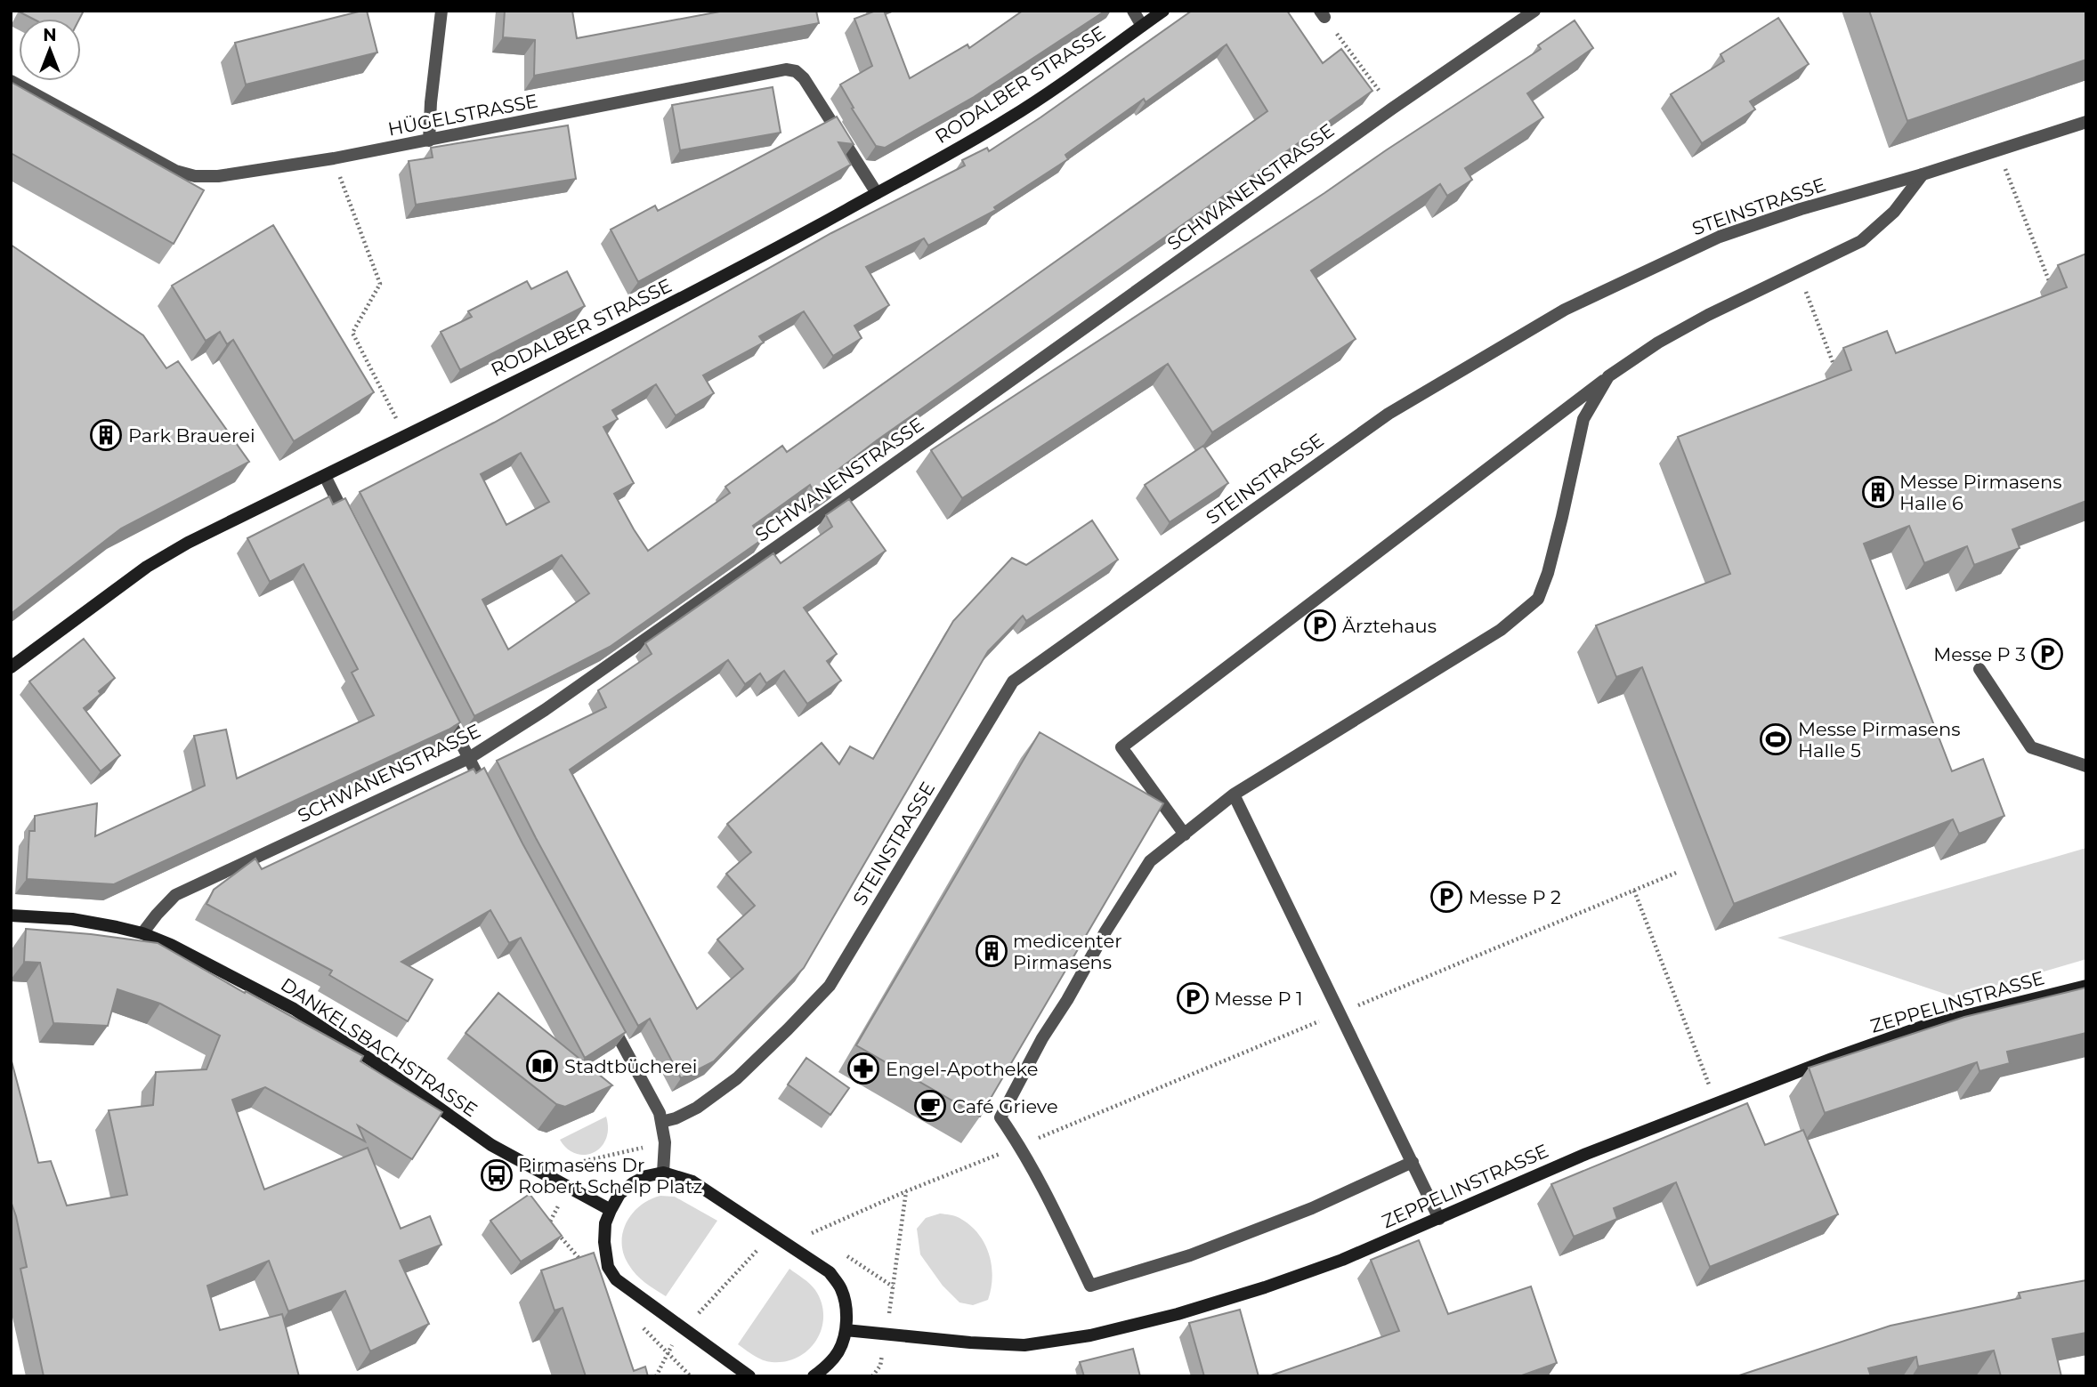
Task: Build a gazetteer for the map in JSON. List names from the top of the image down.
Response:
{
  "streets": {
    "street": [
      "RODALBER STRASSE",
      "HÜGELSTRASSE",
      "SCHWANENSTRASSE",
      "STEINSTRASSE",
      "ZEPPELINSTRASSE",
      "DANKELSBACHSTRASSE"
    ]
  },
  "crossings": [
    ["RODALBER STRASSE", "HÜGELSTRASSE"],
    ["SCHWANENSTRASSE", "DANKELSBACHSTRASSE"]
  ],
  "places": {
    "building": ["Park Brauerei", "Messe Pirmasens Halle 6", "medicenter Pirmasens"],
    "parking": [
      "Ärztehaus",
      "Messe P 3",
      "Messe P 2",
      "Messe P 1"
    ],
    "sports": ["Messe Pirmasens Halle 5"],
    "library": ["Stadtbücherei"],
    "pharmacy": ["Engel-Apotheke"],
    "cafe": ["Café Grieve"],
    "bus stop": ["Pirmasens Dr Robert Schelp Platz"]
  },
  "north": "top"
}
